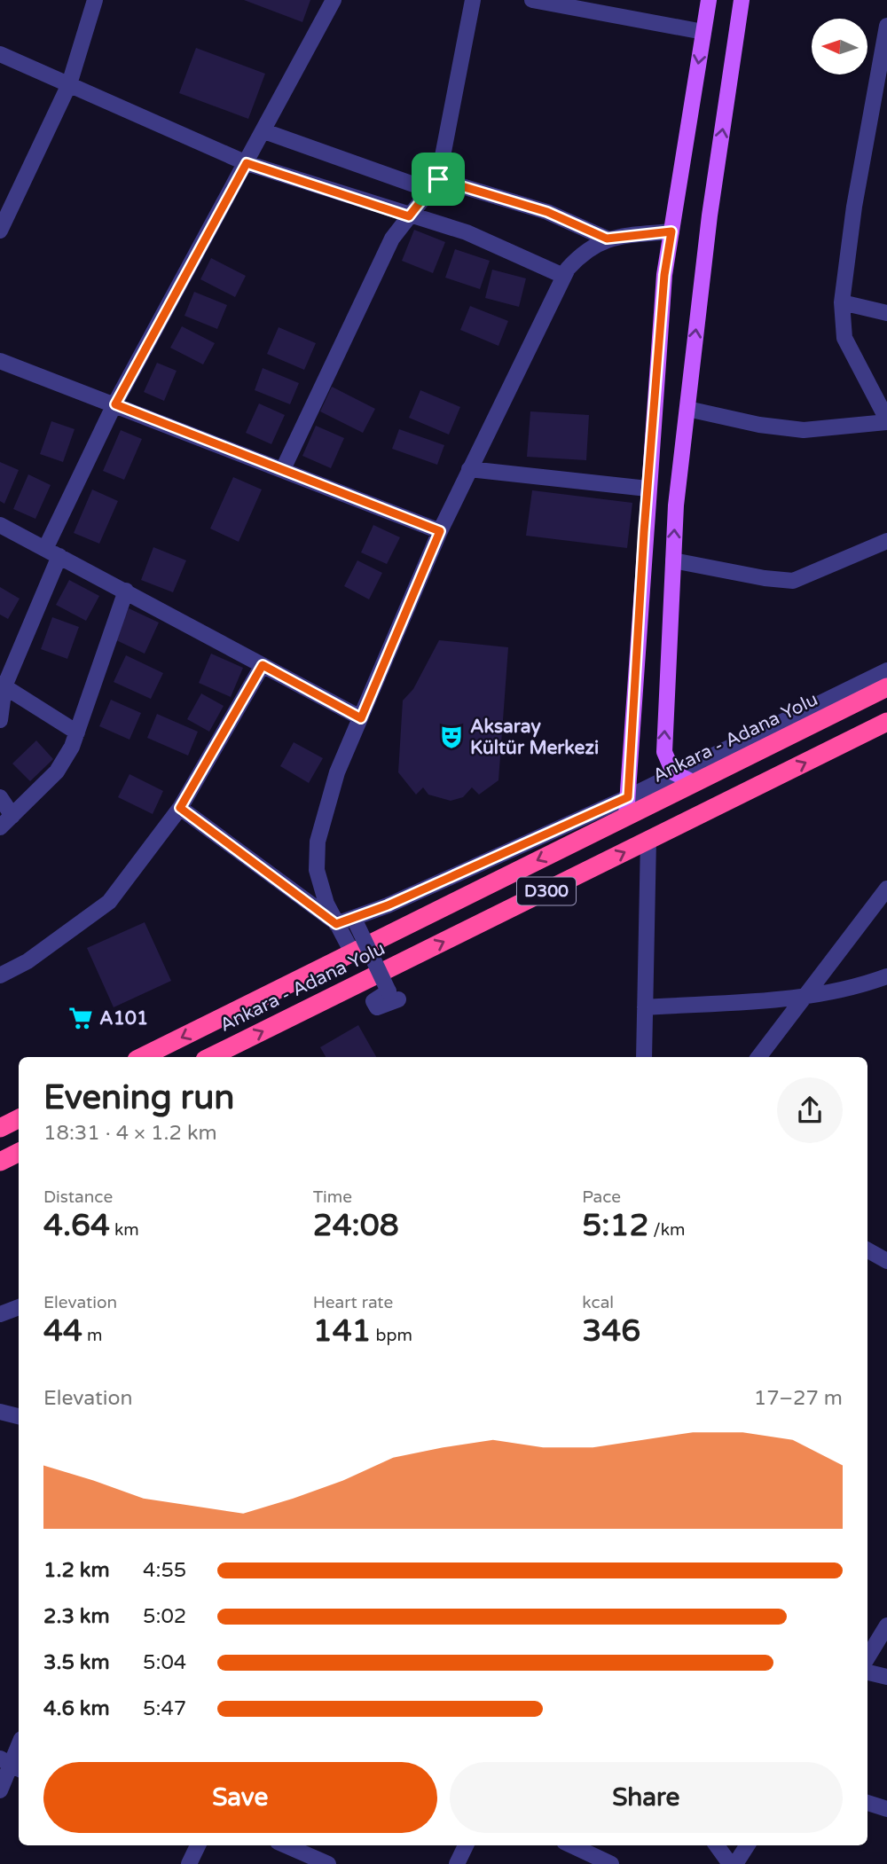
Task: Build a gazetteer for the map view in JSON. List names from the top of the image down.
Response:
{
  "streets": {
    "highway": ["Ankara - Adana Yolu", "D300"]
  },
  "places": {
    "theatre": ["Aksaray Kültür Merkezi"],
    "supermarket": ["A101"]
  },
  "north": "left",
  "page": {
    "heading": ["Evening run", "18:31 · 4 × 1.2 km"],
    "stats": [
      ["Distance", "4.64 km"],
      ["Time", "24:08"],
      ["Pace", "5:12 /km"],
      ["Elevation", "44 m"],
      ["Heart rate", "141 bpm"],
      ["kcal", "346"]
    ],
    "chart": ["Elevation", "17–27 m"],
    "list": [
      {
        "name": "1.2 km",
        "note": "4:55"
      },
      {
        "name": "2.3 km",
        "note": "5:02"
      },
      {
        "name": "3.5 km",
        "note": "5:04"
      },
      {
        "name": "4.6 km",
        "note": "5:47"
      }
    ],
    "buttons": ["Save", "Share"]
  }
}
